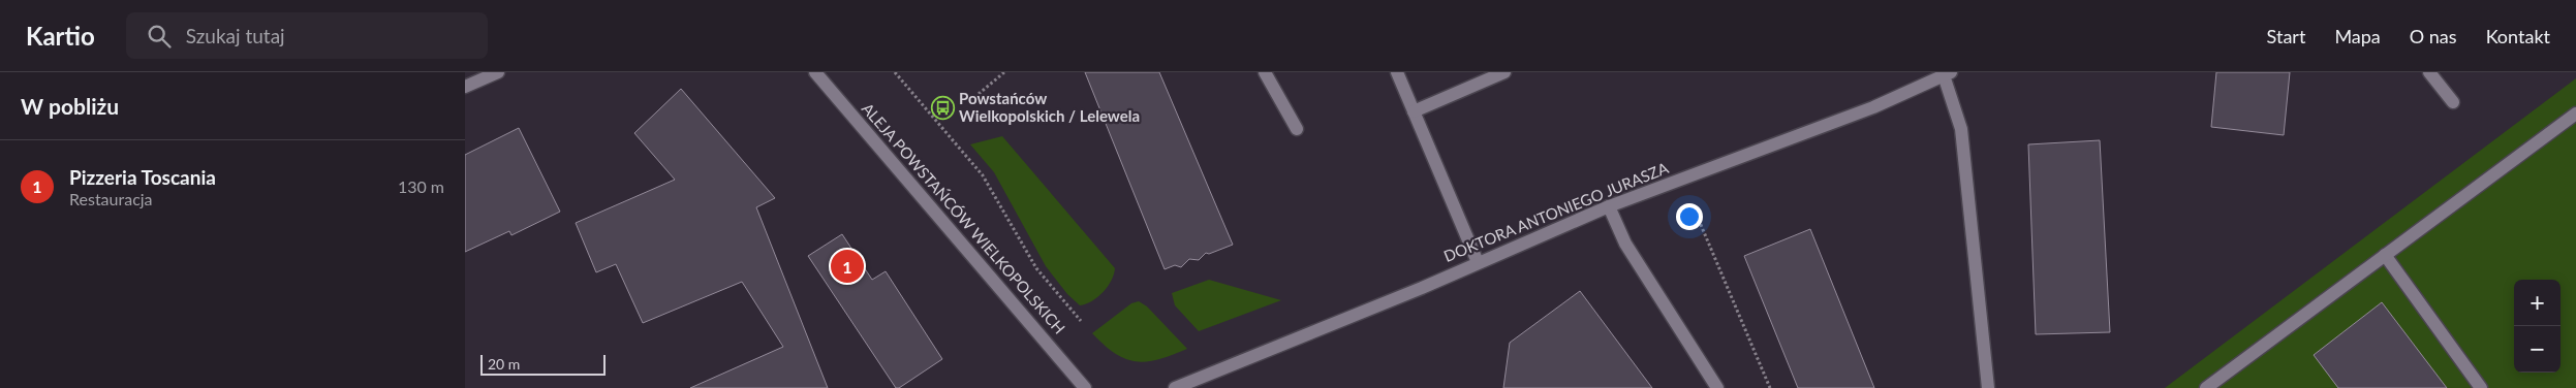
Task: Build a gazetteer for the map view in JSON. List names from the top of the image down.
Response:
{
  "streets": {
    "street": ["DOKTORA ANTONIEGO JURASZA", "ALEJA POWSTAŃCÓW WIELKOPOLSKICH"]
  },
  "places": {
    "bus stop": ["Powstańców Wielkopolskich / Lelewela"]
  },
  "scale_bar": "20 m",
  "page": {
    "header": "Kartio",
    "search": "Szukaj tutaj",
    "nav": [
      "Start",
      "Mapa",
      "O nas",
      "Kontakt"
    ],
    "heading": "W pobliżu",
    "list": [
      {
        "mark": "1",
        "name": "Pizzeria Toscania",
        "note": "Restauracja",
        "value": "130 m"
      }
    ],
    "pins": "1",
    "map_buttons": ["+", "−"],
    "scale": "20 m"
  }
}
